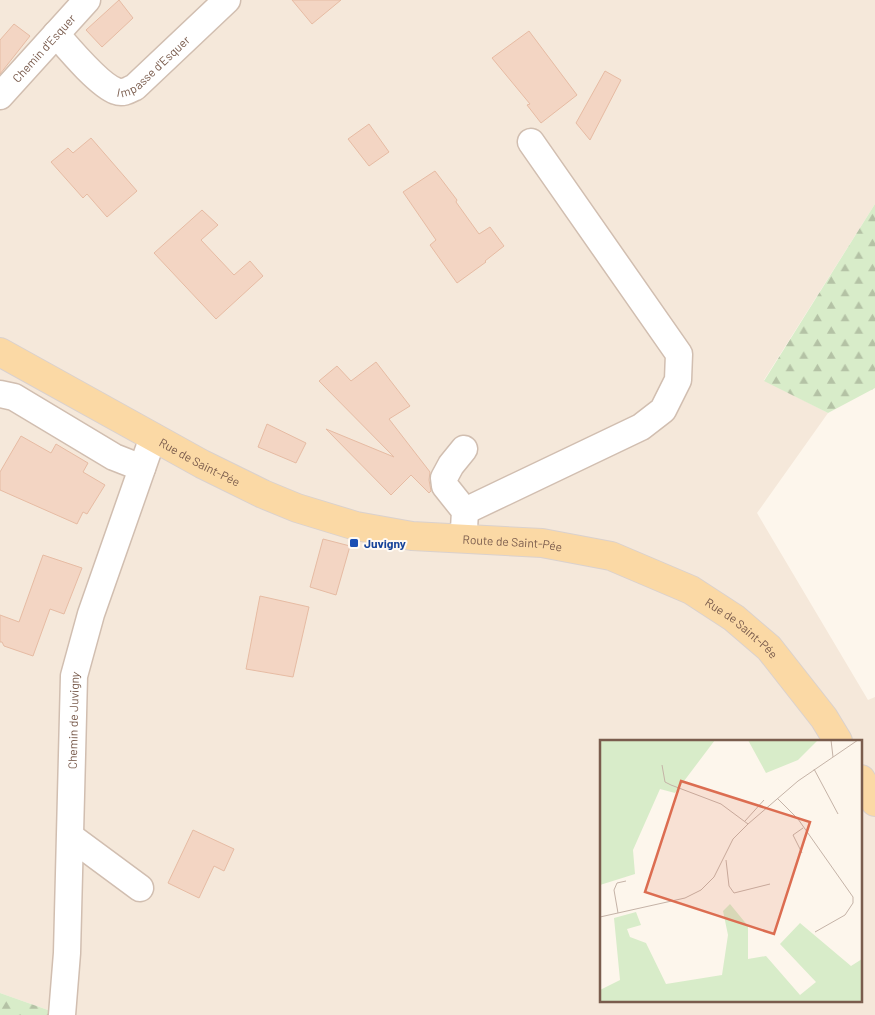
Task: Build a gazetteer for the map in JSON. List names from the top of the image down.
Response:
{
  "streets": {
    "main road": ["Rue de Saint-Pée", "Route de Saint-Pée"],
    "street": ["Chemin d'Esquer", "Impasse d'Esquer", "Chemin de Juvigny"]
  },
  "crossings": [
    ["Chemin d'Esquer", "Impasse d'Esquer"],
    ["Rue de Saint-Pée", "Route de Saint-Pée"],
    ["Rue de Saint-Pée", "Chemin de Juvigny"]
  ],
  "places": {
    "transit": ["Juvigny"]
  }
}
